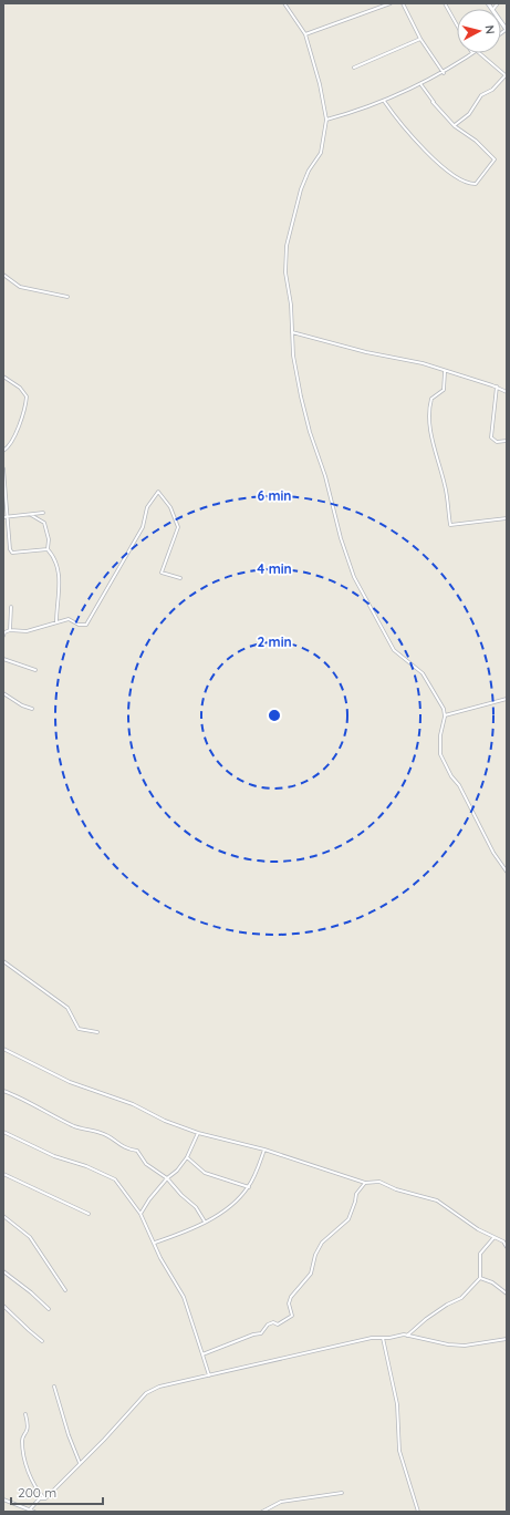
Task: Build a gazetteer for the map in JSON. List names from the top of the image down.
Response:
{
  "scale_bar": "200 m",
  "north": "right",
  "rings": ["6 min", "4 min", "2 min"]
}
